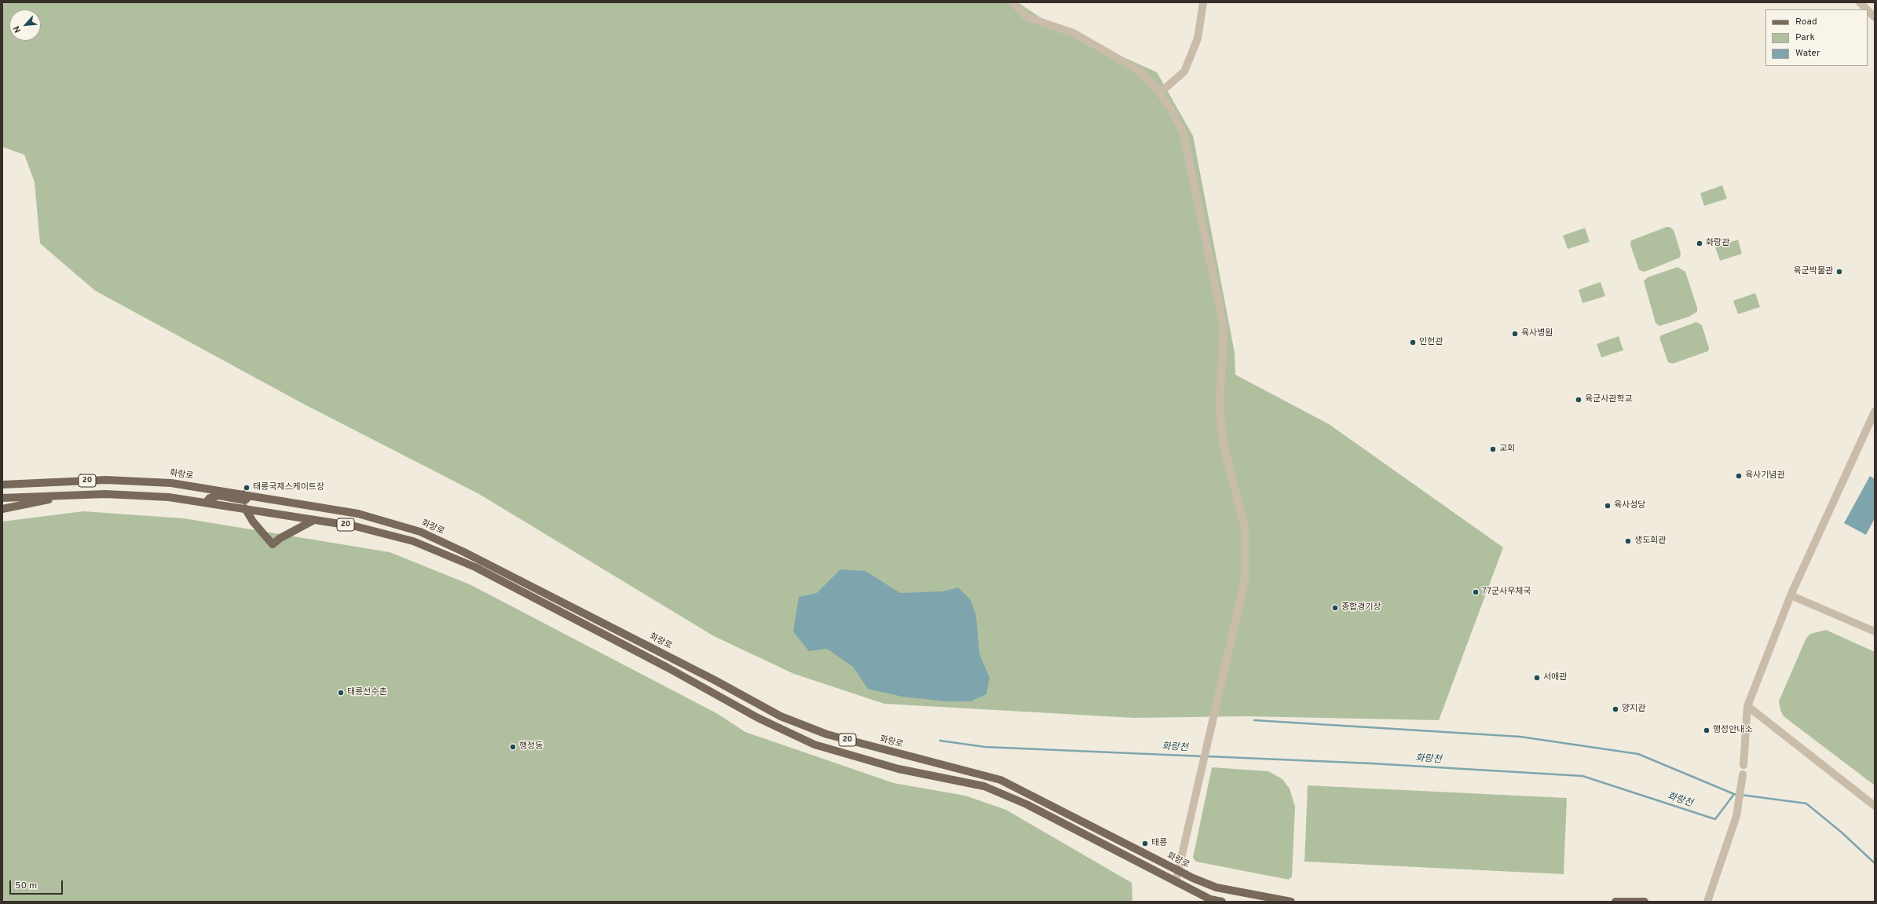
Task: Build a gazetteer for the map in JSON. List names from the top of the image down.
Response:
{
  "streets": {
    "main road": ["화랑로", "20"]
  },
  "water": ["화랑천"],
  "places": [
    "화랑관",
    "육군박물관",
    "육사병원",
    "인헌관",
    "육군사관학교",
    "교회",
    "육사기념관",
    "태릉국제스케이트장",
    "육사성당",
    "생도회관",
    "77군사우체국",
    "종합경기장",
    "서애관",
    "태릉선수촌",
    "양지관",
    "행정안내소",
    "행정동",
    "태릉"
  ],
  "legend": ["Road", "Park", "Water"],
  "scale_bar": "50 m",
  "north": "bottom left"
}
